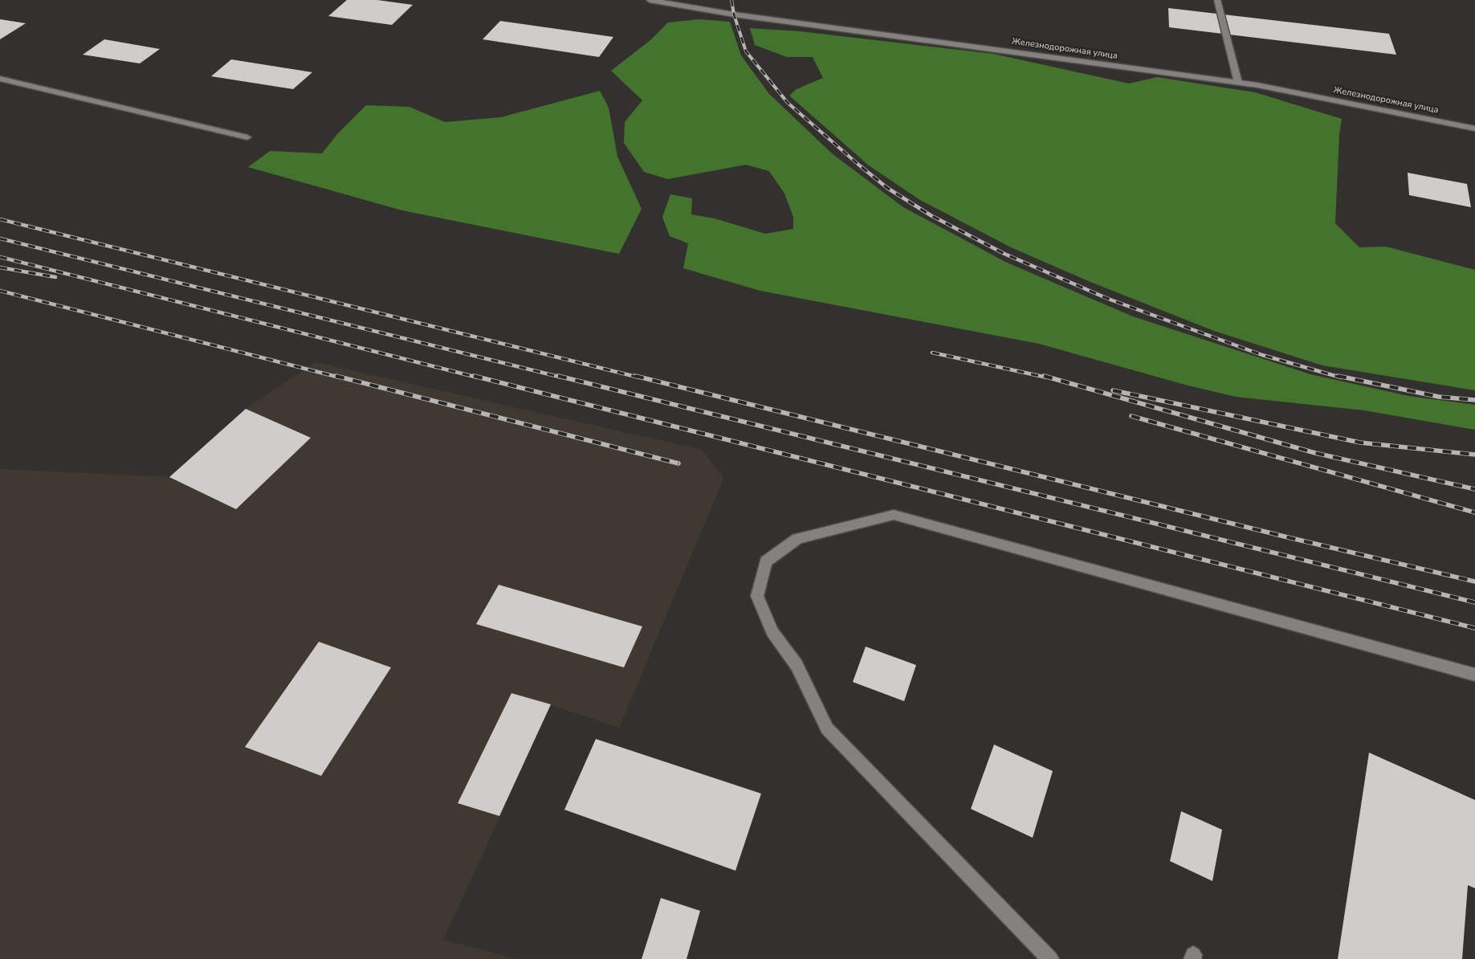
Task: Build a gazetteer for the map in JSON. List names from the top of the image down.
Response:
{
  "streets": {
    "street": ["Железнодорожная улица"]
  }
}
